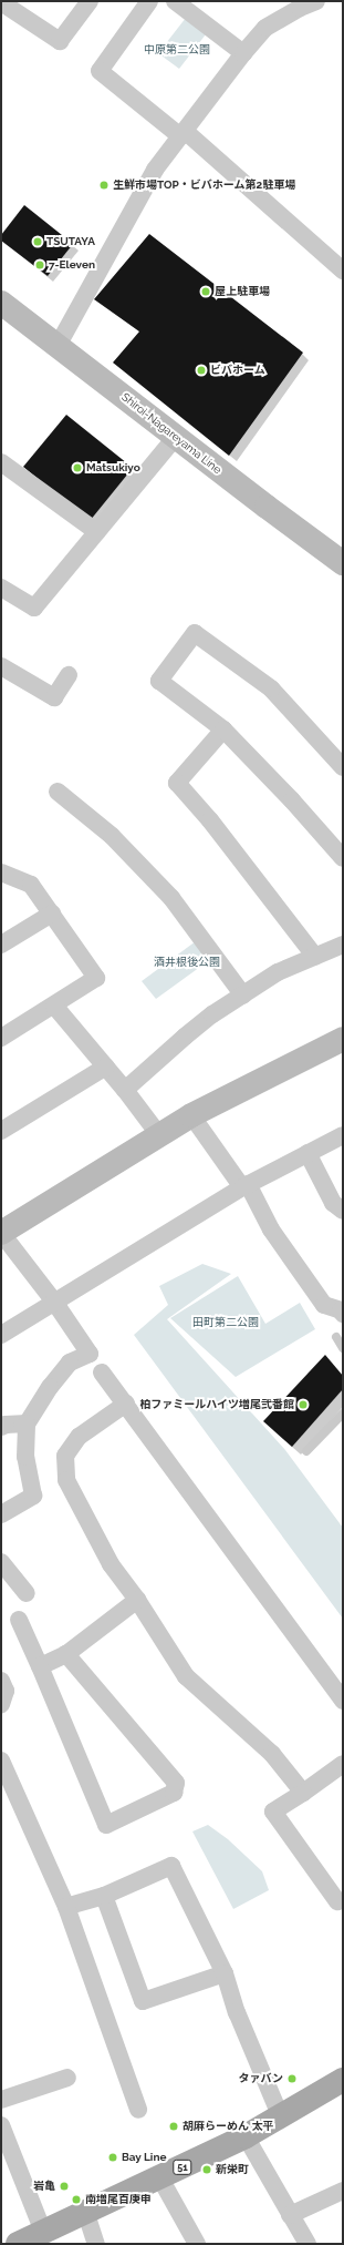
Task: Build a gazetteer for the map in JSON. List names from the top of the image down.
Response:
{
  "streets": {
    "main road": ["Shiroi-Nagareyama Line", "51"]
  },
  "parks": ["中原第二公園", "酒井根後公園", "田町第二公園"],
  "places": [
    "生鮮市場TOP・ビバホーム第2駐車場",
    "TSUTAYA",
    "7-Eleven",
    "屋上駐車場",
    "ビバホーム",
    "Matsukiyo",
    "柏ファミールハイツ増尾弐番館",
    "タァバン",
    "胡麻らーめん 太平",
    "Bay Line",
    "新栄町",
    "岩亀",
    "南増尾百庚申"
  ]
}
